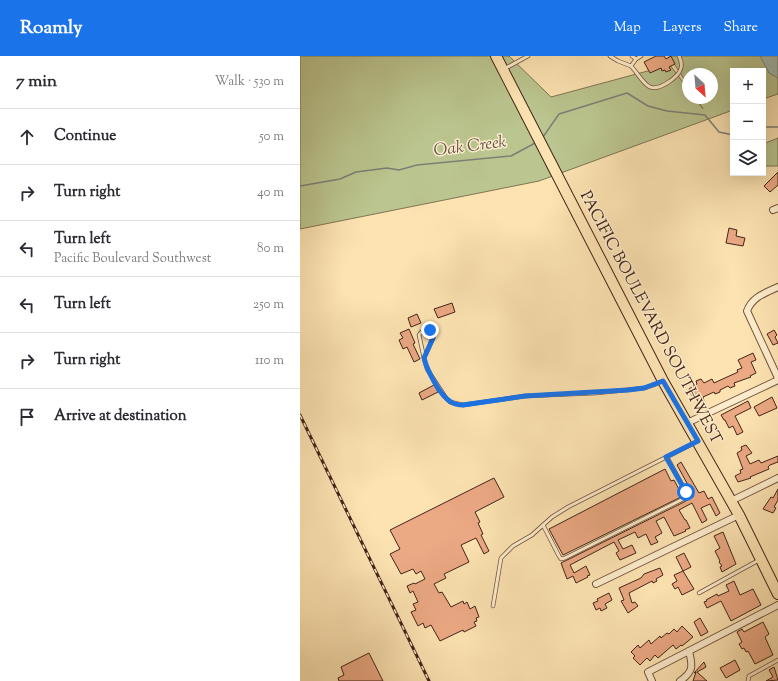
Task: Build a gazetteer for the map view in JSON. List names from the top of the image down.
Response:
{
  "streets": {
    "main road": ["PACIFIC BOULEVARD SOUTHWEST"]
  },
  "water": ["Oak Creek"],
  "north": "bottom right",
  "page": {
    "header": "Roamly",
    "nav": ["Map", "Layers", "Share"],
    "heading": ["7 min", "Walk · 530 m"],
    "map_buttons": ["+", "−"],
    "list": [
      ["Continue", "50 m"],
      ["Turn right", "40 m"],
      ["Turn left", "Pacific Boulevard Southwest", "80 m"],
      ["Turn left", "250 m"],
      ["Turn right", "110 m"],
      "Arrive at destination"
    ]
  }
}
